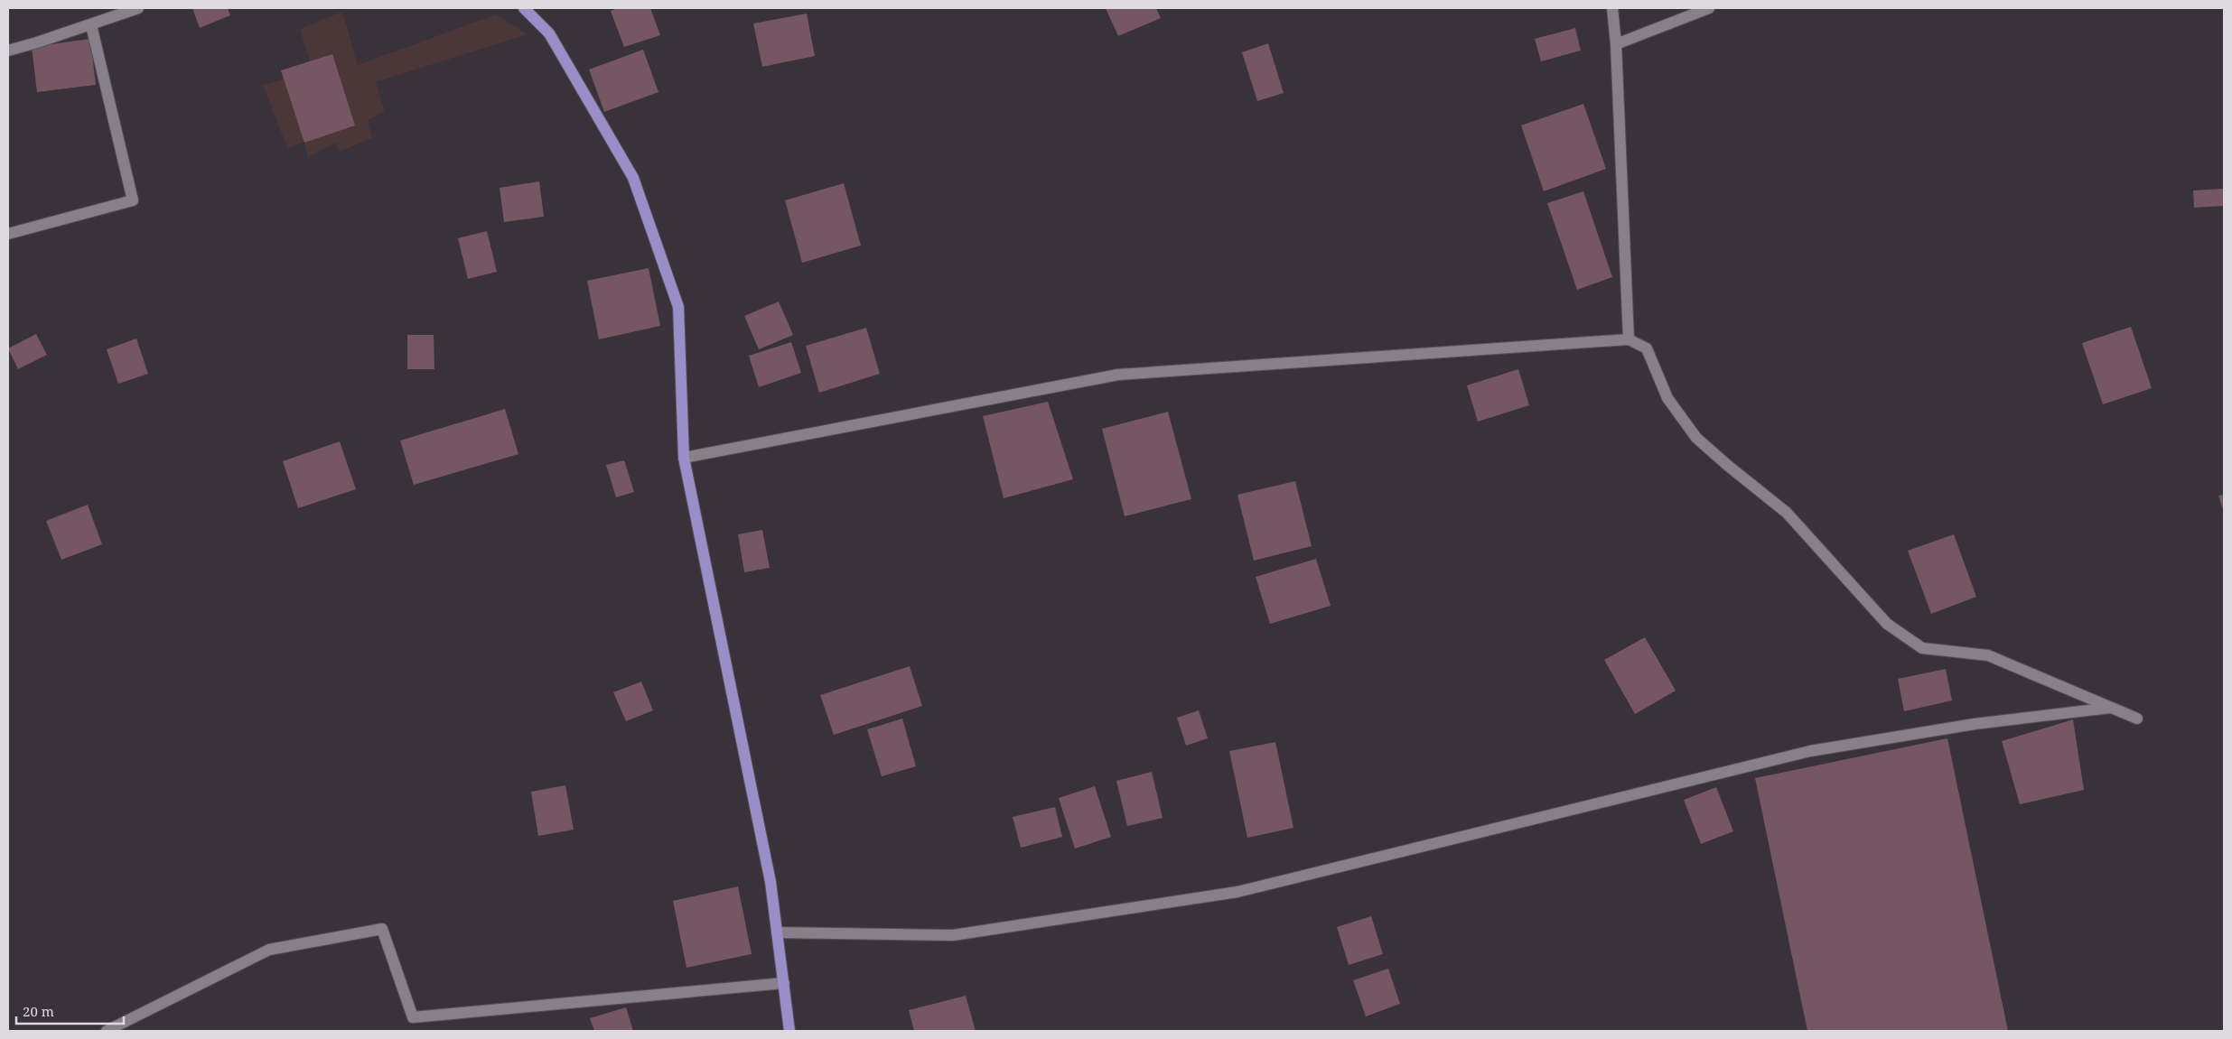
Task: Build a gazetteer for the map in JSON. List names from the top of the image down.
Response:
{
  "scale_bar": "20 m"
}
